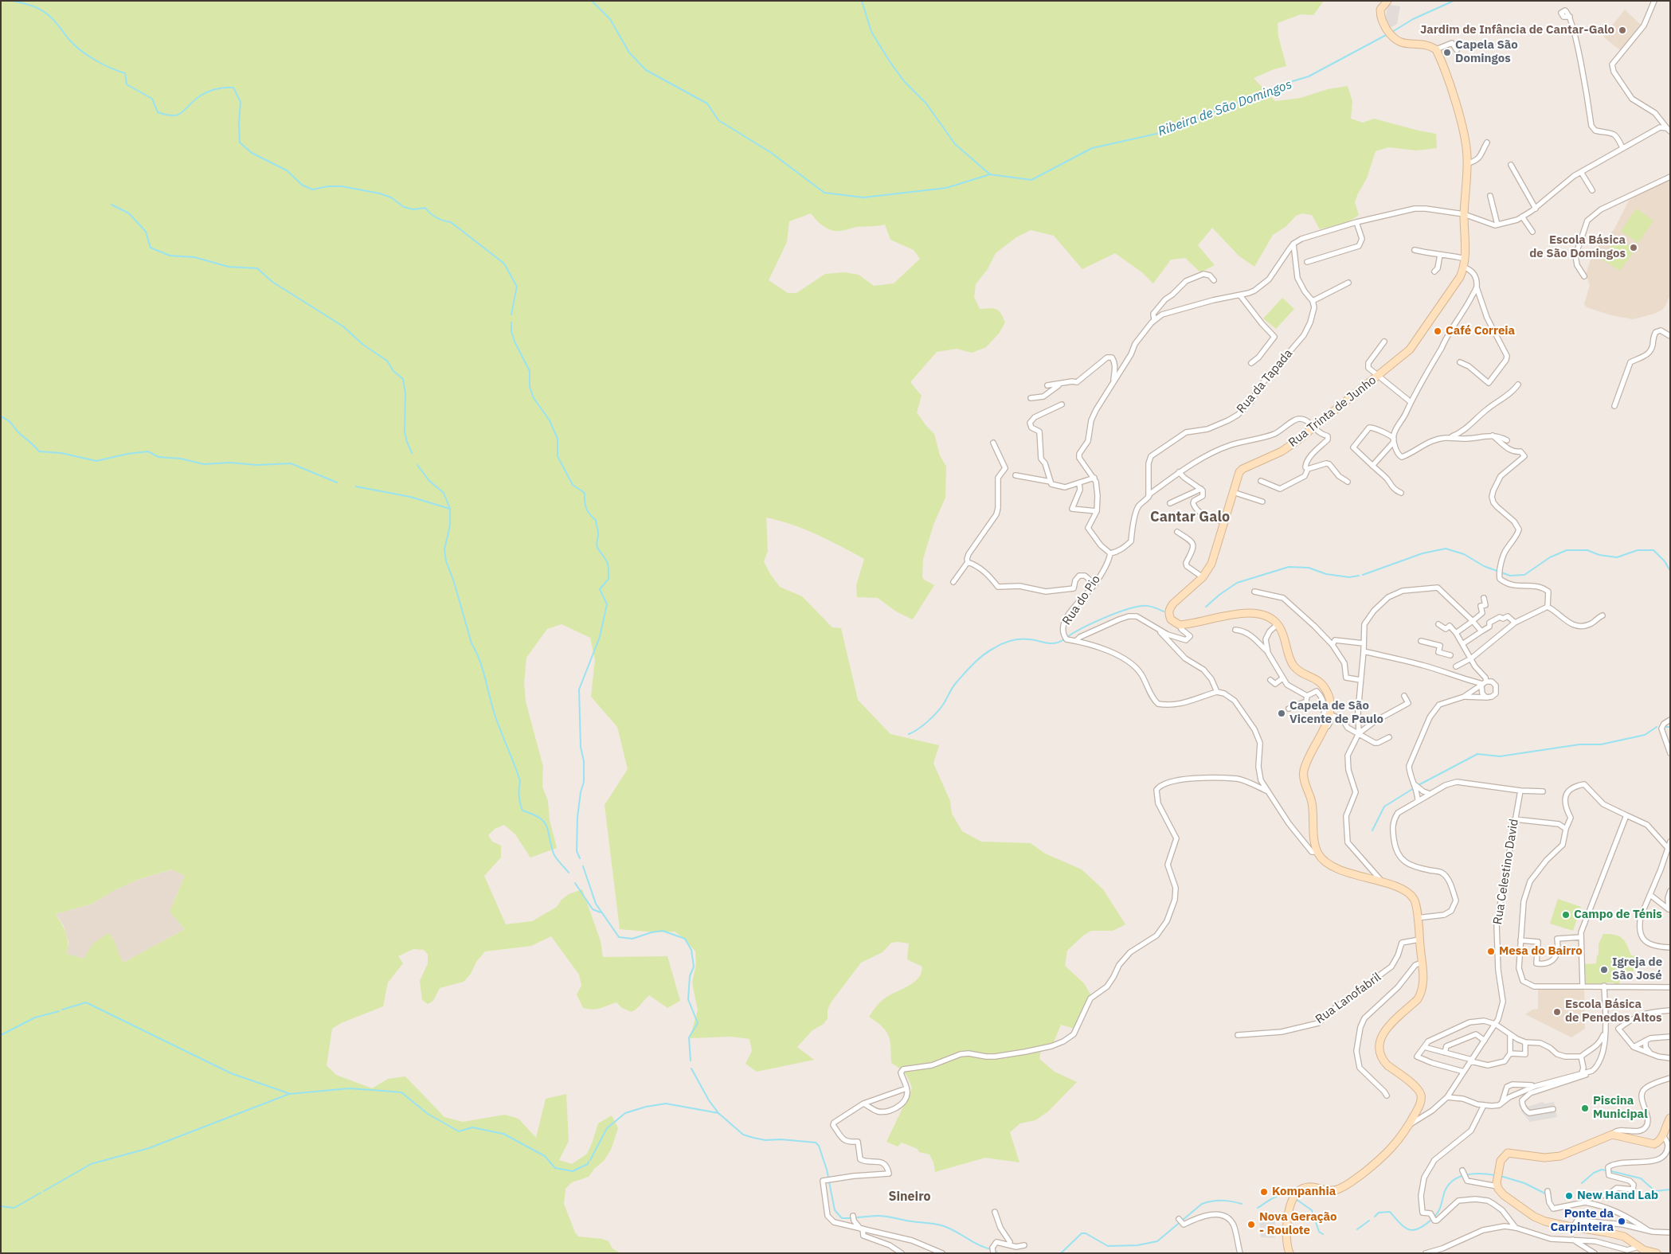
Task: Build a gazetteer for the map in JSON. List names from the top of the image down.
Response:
{
  "streets": {
    "street": [
      "Rua da Tapada",
      "Rua Trinta de Junho",
      "Rua do Pio",
      "Rua Celestino David",
      "Rua Lanofabril"
    ]
  },
  "districts": ["Cantar Galo", "Sineiro"],
  "water": ["Ribeira de São Domingos"],
  "places": [
    "Jardim de Infância de Cantar-Galo",
    "Capela São Domingos",
    "Escola Básica de São Domingos",
    "Café Correia",
    "Capela de São Vicente de Paulo",
    "Campo de Ténis",
    "Mesa do Bairro",
    "Igreja de São José",
    "Escola Básica de Penedos Altos",
    "Piscina Municipal",
    "Kompanhia",
    "New Hand Lab",
    "Ponte da Carpinteira",
    "Nova Geração - Roulote"
  ]
}
